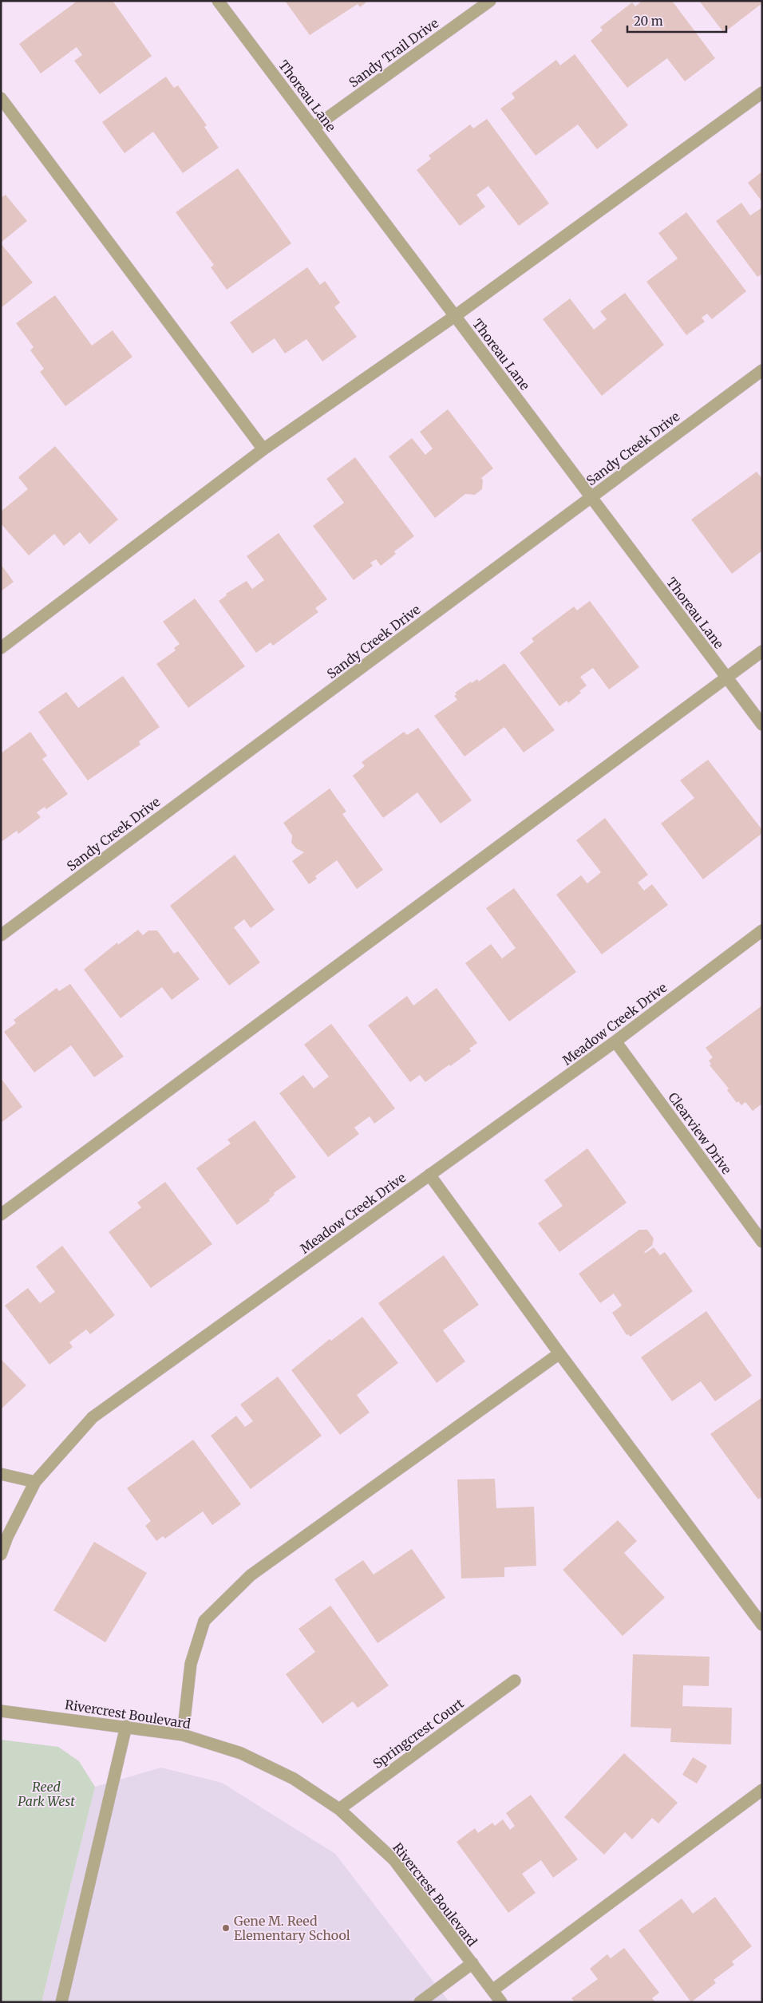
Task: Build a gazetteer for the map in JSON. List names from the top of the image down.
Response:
{
  "streets": {
    "street": [
      "Sandy Trail Drive",
      "Thoreau Lane",
      "Sandy Creek Drive",
      "Meadow Creek Drive",
      "Clearview Drive",
      "Rivercrest Boulevard",
      "Springcrest Court"
    ]
  },
  "crossings": [
    ["Sandy Trail Drive", "Thoreau Lane"],
    ["Thoreau Lane", "Sandy Creek Drive"],
    ["Meadow Creek Drive", "Clearview Drive"],
    ["Rivercrest Boulevard", "Springcrest Court"]
  ],
  "parks": ["Reed Park West"],
  "places": ["Gene M. Reed Elementary School"],
  "scale_bar": "20 m"
}
